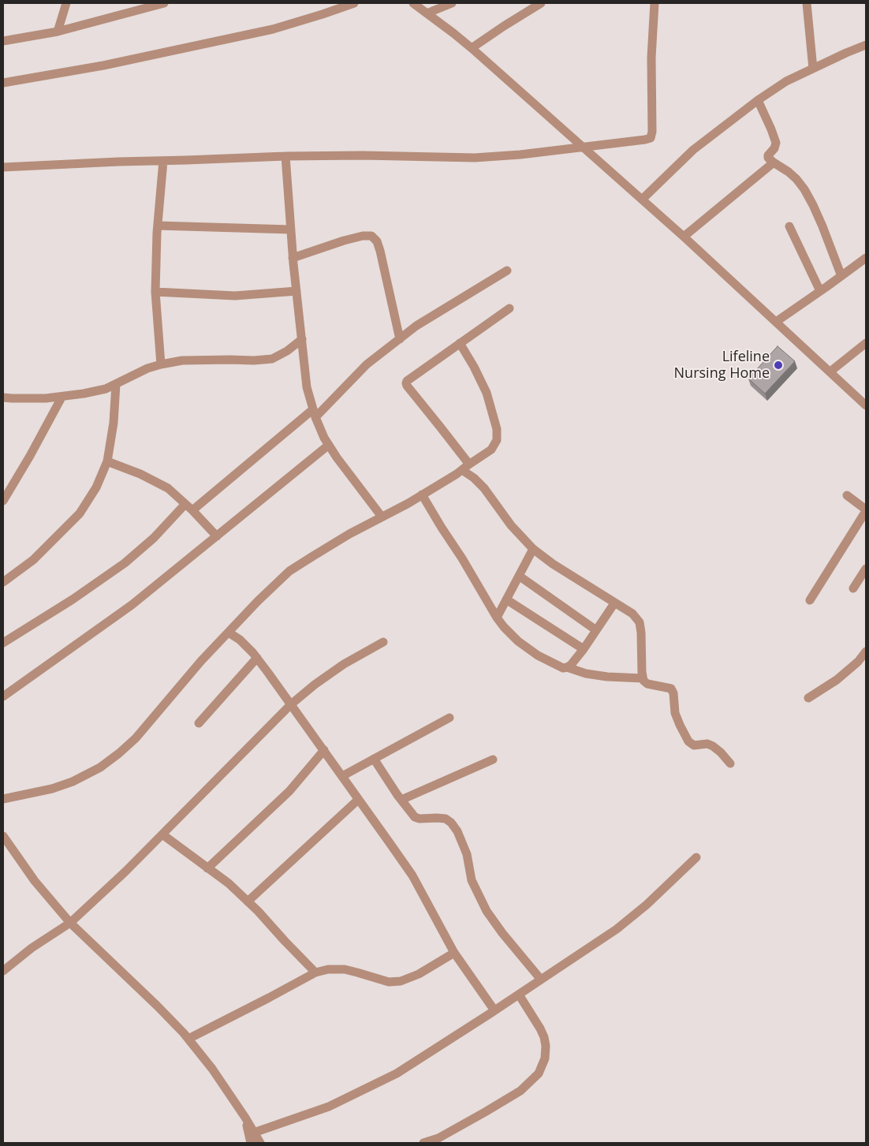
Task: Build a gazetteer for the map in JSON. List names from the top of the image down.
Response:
{
  "places": ["Lifeline Nursing Home"]
}
